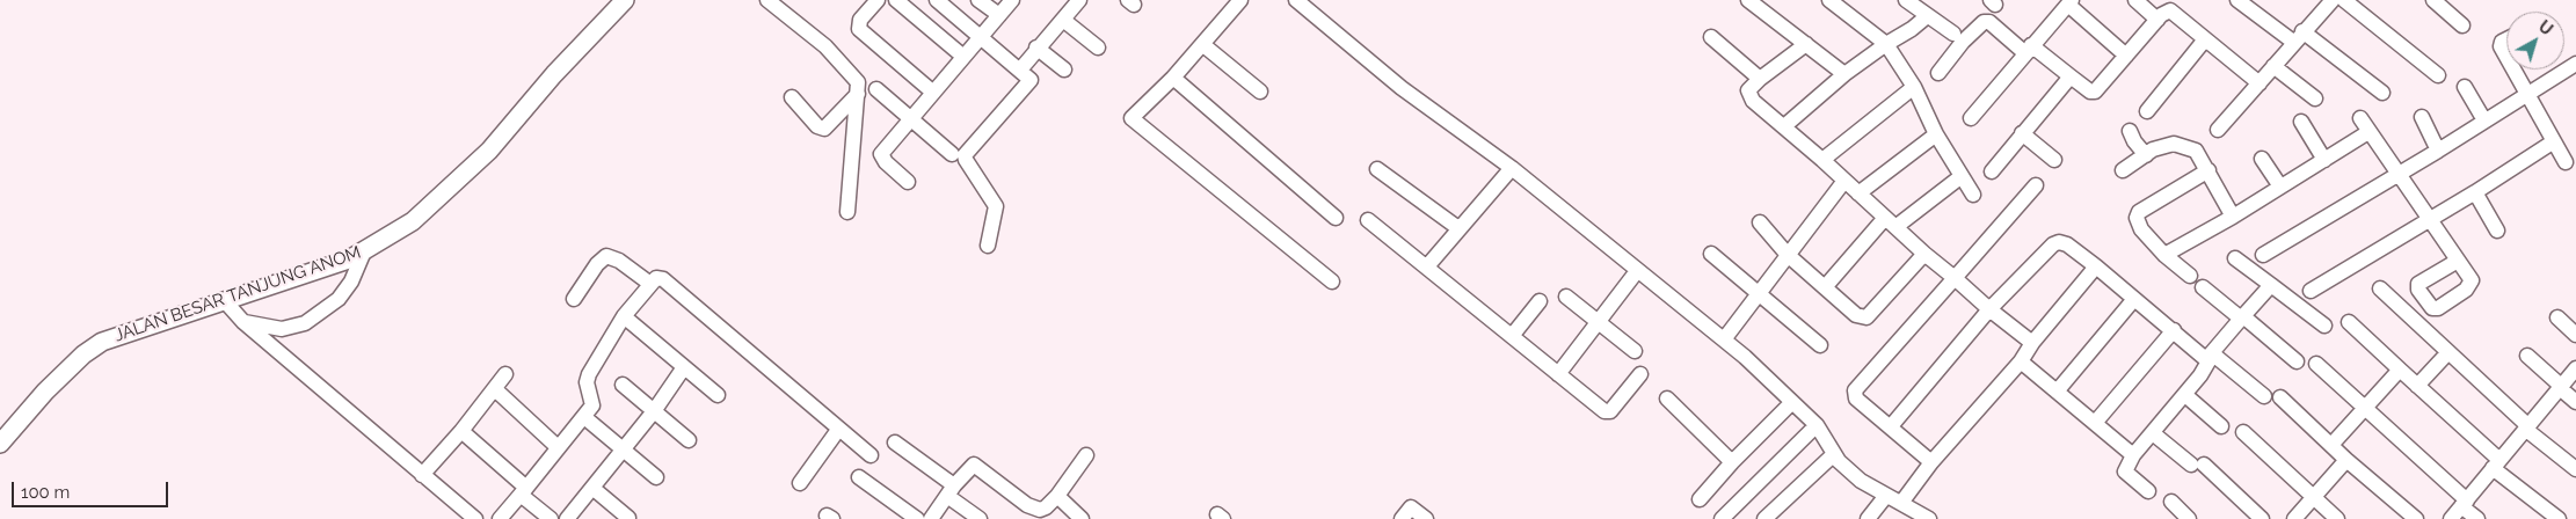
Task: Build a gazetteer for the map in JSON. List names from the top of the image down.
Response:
{
  "streets": {
    "main road": ["JALAN BESAR TANJUNG ANOM"]
  },
  "scale_bar": "100 m",
  "north": "top right"
}
